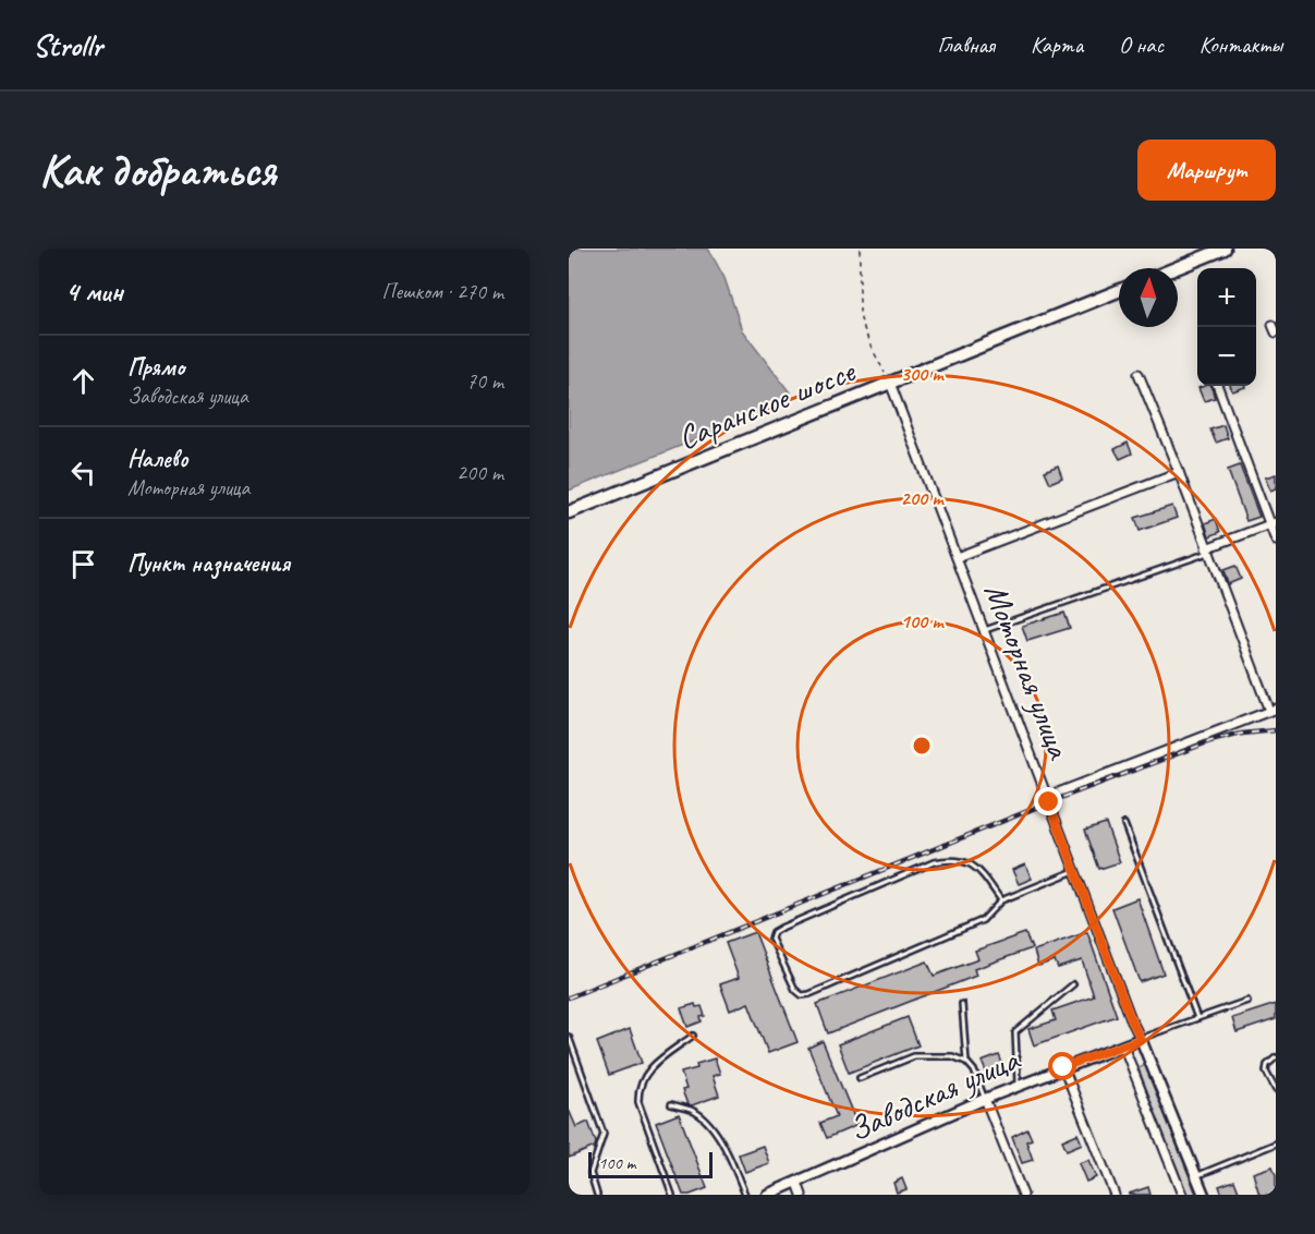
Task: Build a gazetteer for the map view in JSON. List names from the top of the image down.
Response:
{
  "streets": {
    "highway": ["Саранское шоссе"],
    "street": ["Моторная улица", "Заводская улица"]
  },
  "crossings": [
    ["Саранское шоссе", "Моторная улица"],
    ["Моторная улица", "Заводская улица"]
  ],
  "scale_bar": "100 m",
  "north": "top",
  "page": {
    "header": "Strollr",
    "nav": [
      "Главная",
      "Карта",
      "О нас",
      "Контакты"
    ],
    "buttons": "Маршрут",
    "title": "Как добраться",
    "heading": ["4 мин", "Пешком · 270 m"],
    "map_buttons": ["+", "−"],
    "list": [
      ["Прямо", "Заводская улица", "70 m"],
      ["Налево", "Моторная улица", "200 m"],
      "Пункт назначения"
    ],
    "scale": "100 m"
  },
  "rings": ["300 m", "200 m", "100 m"]
}
